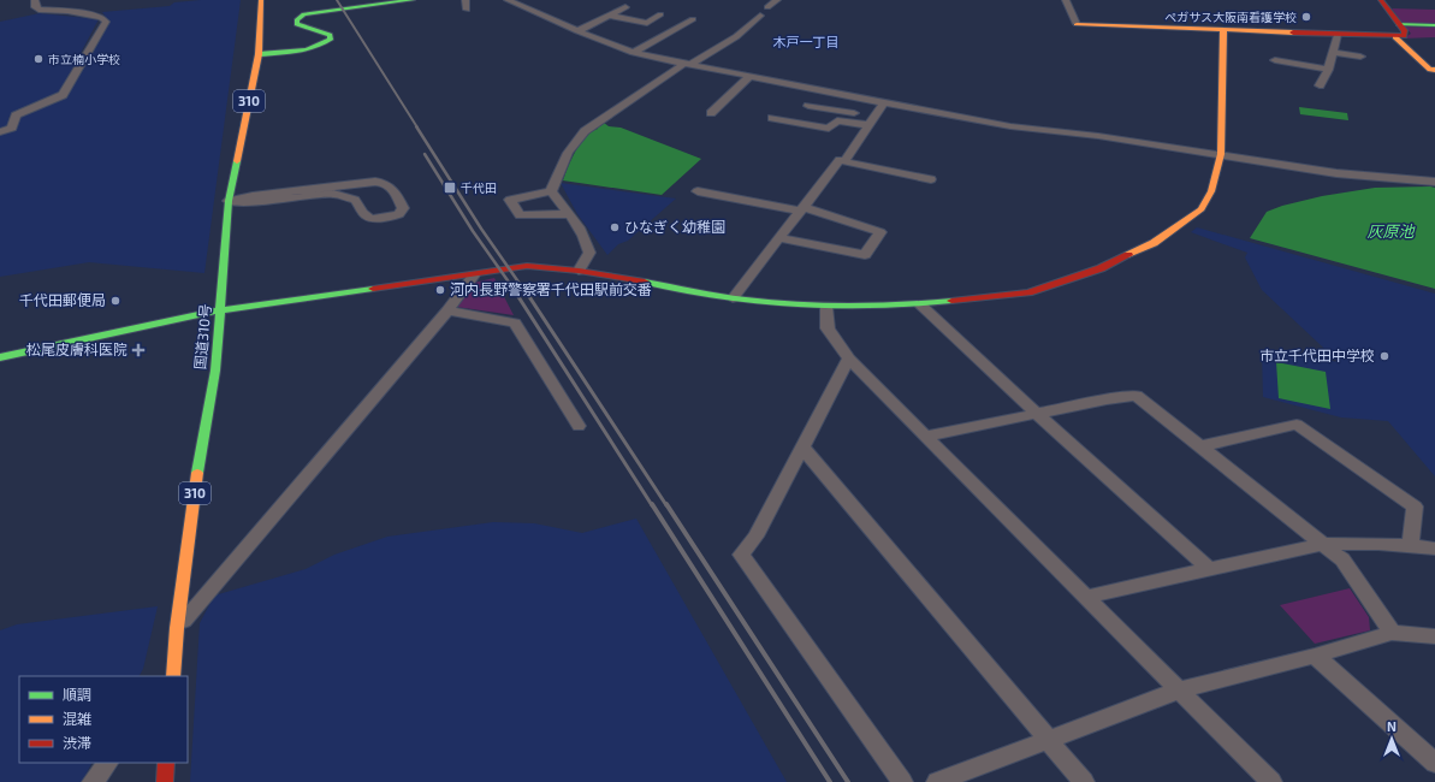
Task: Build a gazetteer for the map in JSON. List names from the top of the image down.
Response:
{
  "streets": {
    "main road": ["310", "国道310号"]
  },
  "districts": ["木戸一丁目"],
  "water": ["灰原池"],
  "places": {
    "other": [
      "ぺガサス大阪南看護学校",
      "市立楠小学校",
      "ひなぎく幼稚園",
      "河内長野警察署千代田駅前交番",
      "千代田郵便局",
      "市立千代田中学校"
    ],
    "transit": ["千代田"],
    "health": ["松尾皮膚科医院"]
  },
  "legend": ["順調", "混雑", "渋滞"],
  "north": "top"
}
